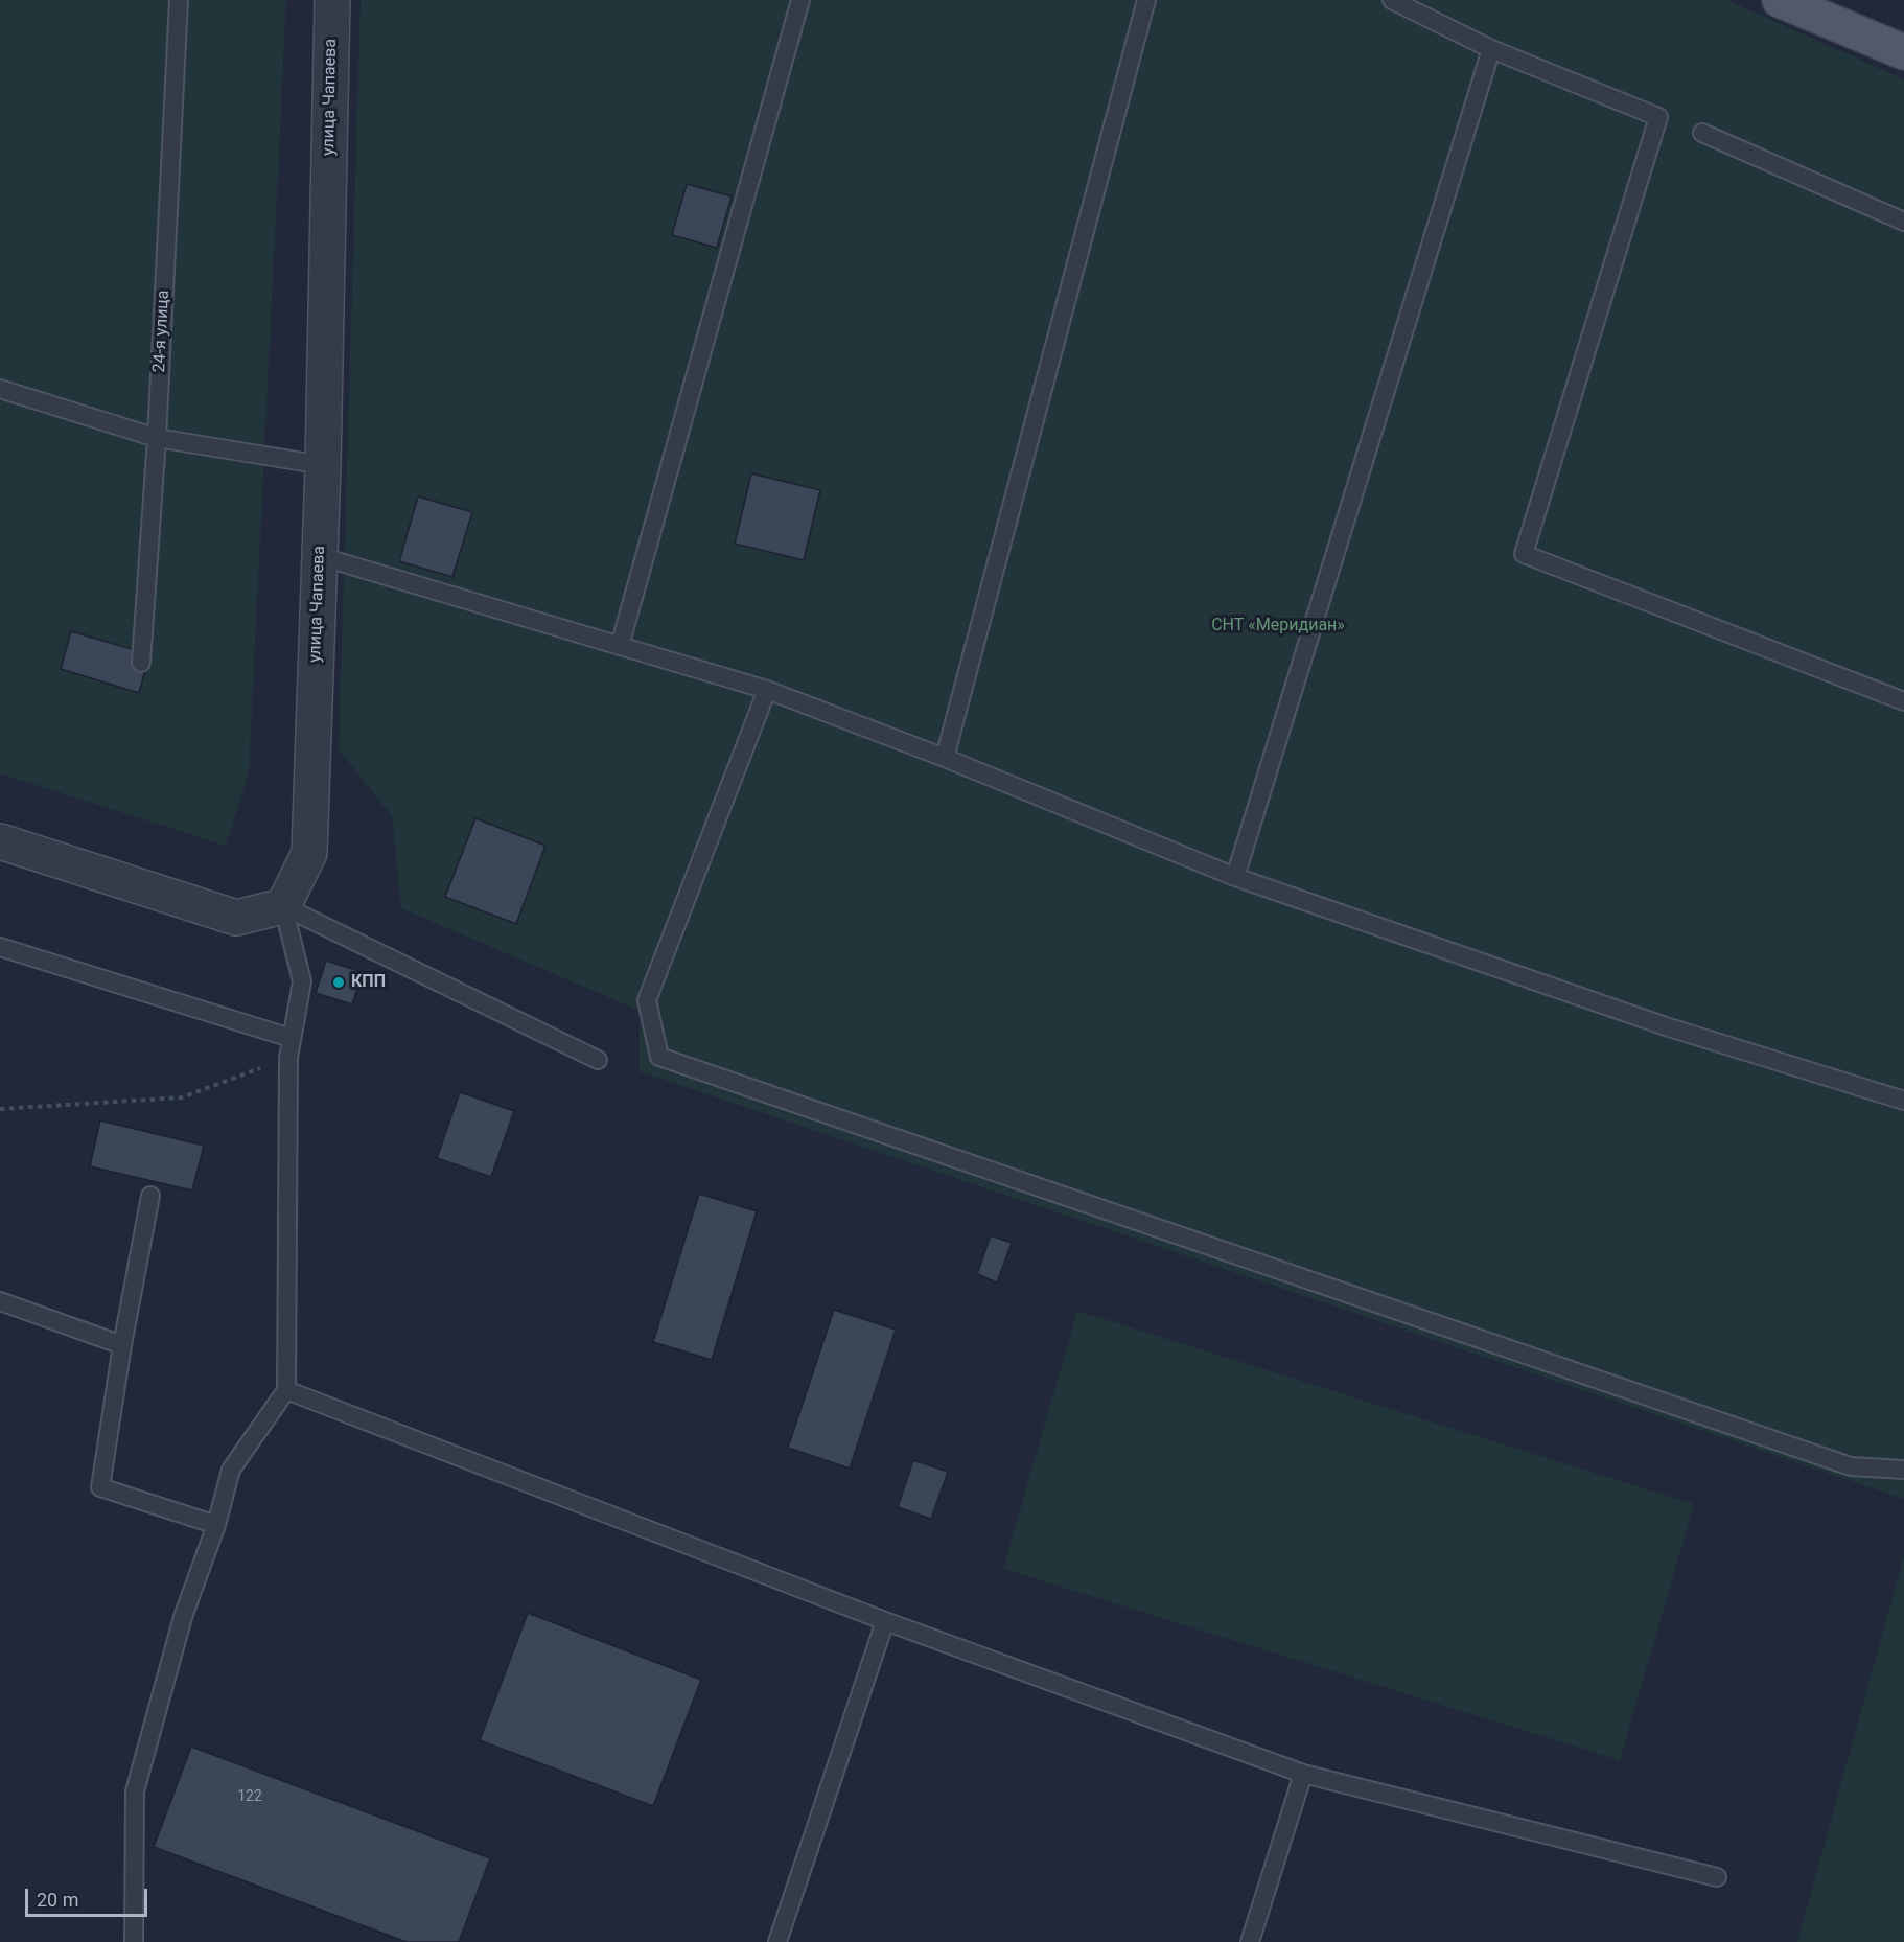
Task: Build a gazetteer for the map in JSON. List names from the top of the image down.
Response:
{
  "streets": {
    "street": ["улица Чапаева"],
    "lane": ["24-я улица"]
  },
  "parks": ["СНТ «Меридиан»"],
  "places": ["КПП"],
  "house_numbers": ["122"],
  "scale_bar": "20 m"
}
